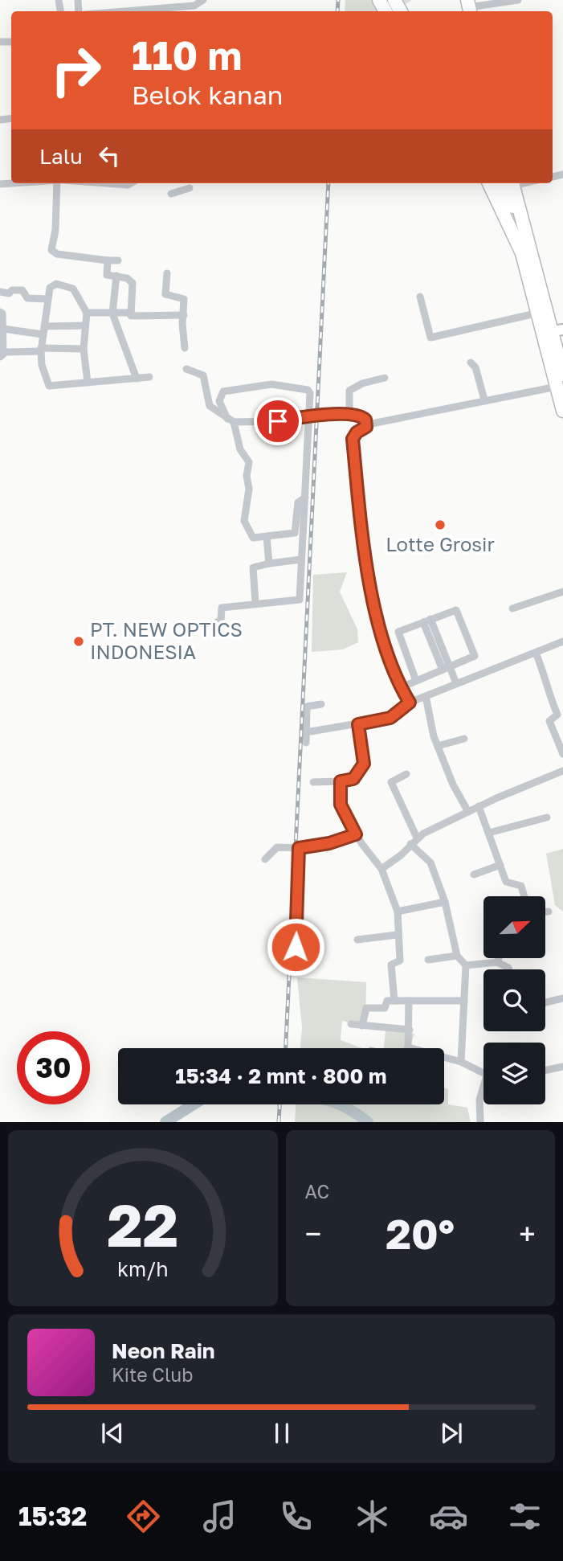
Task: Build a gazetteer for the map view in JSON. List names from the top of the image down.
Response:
{
  "places": ["Lotte Grosir", "PT. NEW OPTICS INDONESIA"],
  "north": "top right",
  "page": {
    "turn": ["110 m", "Belok kanan"],
    "then": "Lalu",
    "limit": "30",
    "trip": "15:34 · 2 mnt · 800 m",
    "tile": "AC",
    "heat": ["−", "20°", "+"],
    "song": ["Neon Rain", "Kite Club"],
    "tabs": "15:32",
    "gauge": ["22", "km/h"]
  }
}
